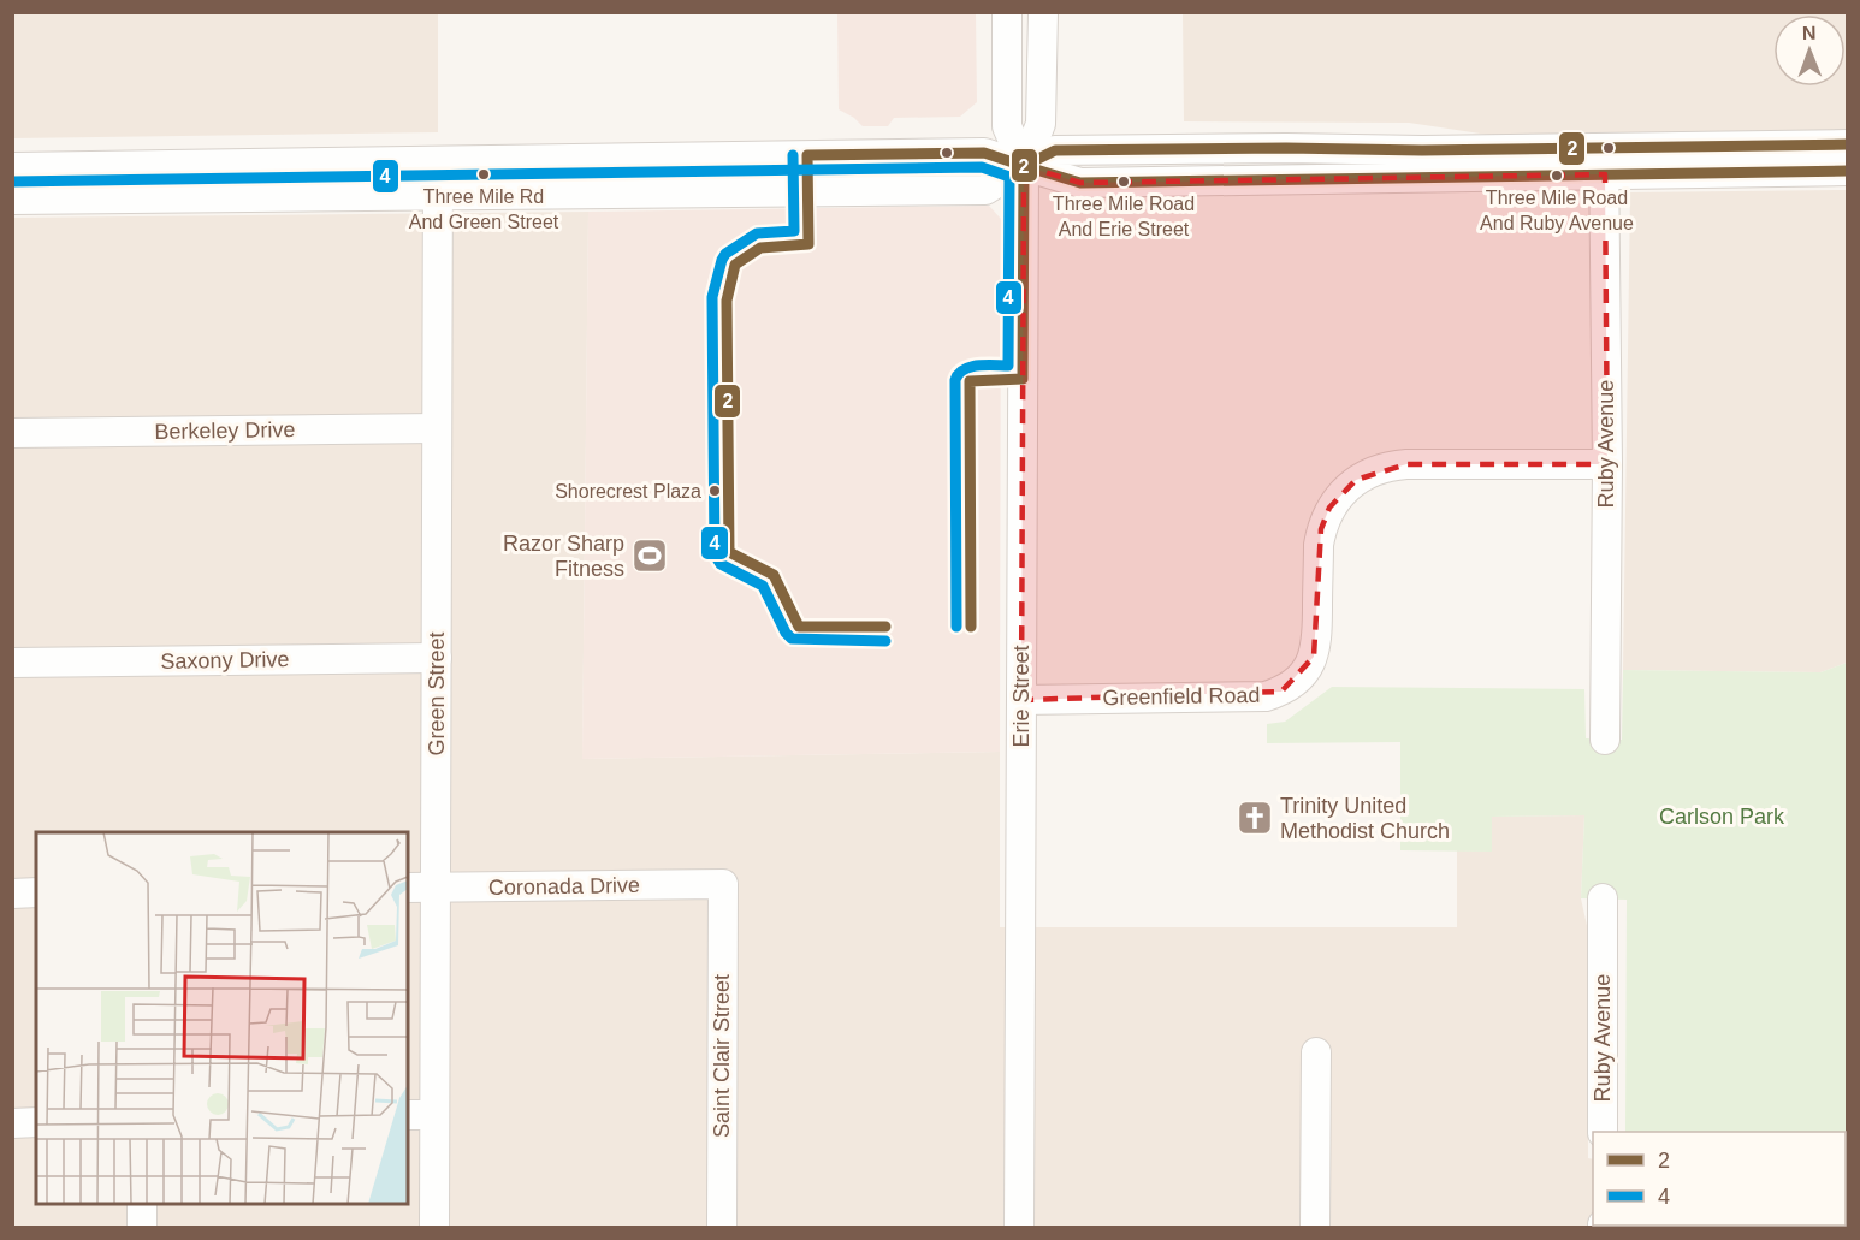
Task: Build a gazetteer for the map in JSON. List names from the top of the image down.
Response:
{
  "streets": {
    "street": [
      "Berkeley Drive",
      "Ruby Avenue",
      "Saxony Drive",
      "Green Street",
      "Erie Street",
      "Greenfield Road",
      "Coronada Drive",
      "Saint Clair Street"
    ]
  },
  "crossings": [
    ["Berkeley Drive", "Green Street"],
    ["Ruby Avenue", "Greenfield Road"],
    ["Saxony Drive", "Green Street"],
    ["Green Street", "Coronada Drive"],
    ["Erie Street", "Greenfield Road"],
    ["Coronada Drive", "Saint Clair Street"]
  ],
  "parks": ["Carlson Park"],
  "places": {
    "other": [
      "Three Mile Rd And Green Street",
      "Three Mile Road And Ruby Avenue",
      "Three Mile Road And Erie Street",
      "Shorecrest Plaza"
    ],
    "sports": ["Razor Sharp Fitness"],
    "church": ["Trinity United Methodist Church"]
  },
  "lines": ["transit line 2", "transit line 4"],
  "legend": ["2", "4"],
  "north": "top"
}
